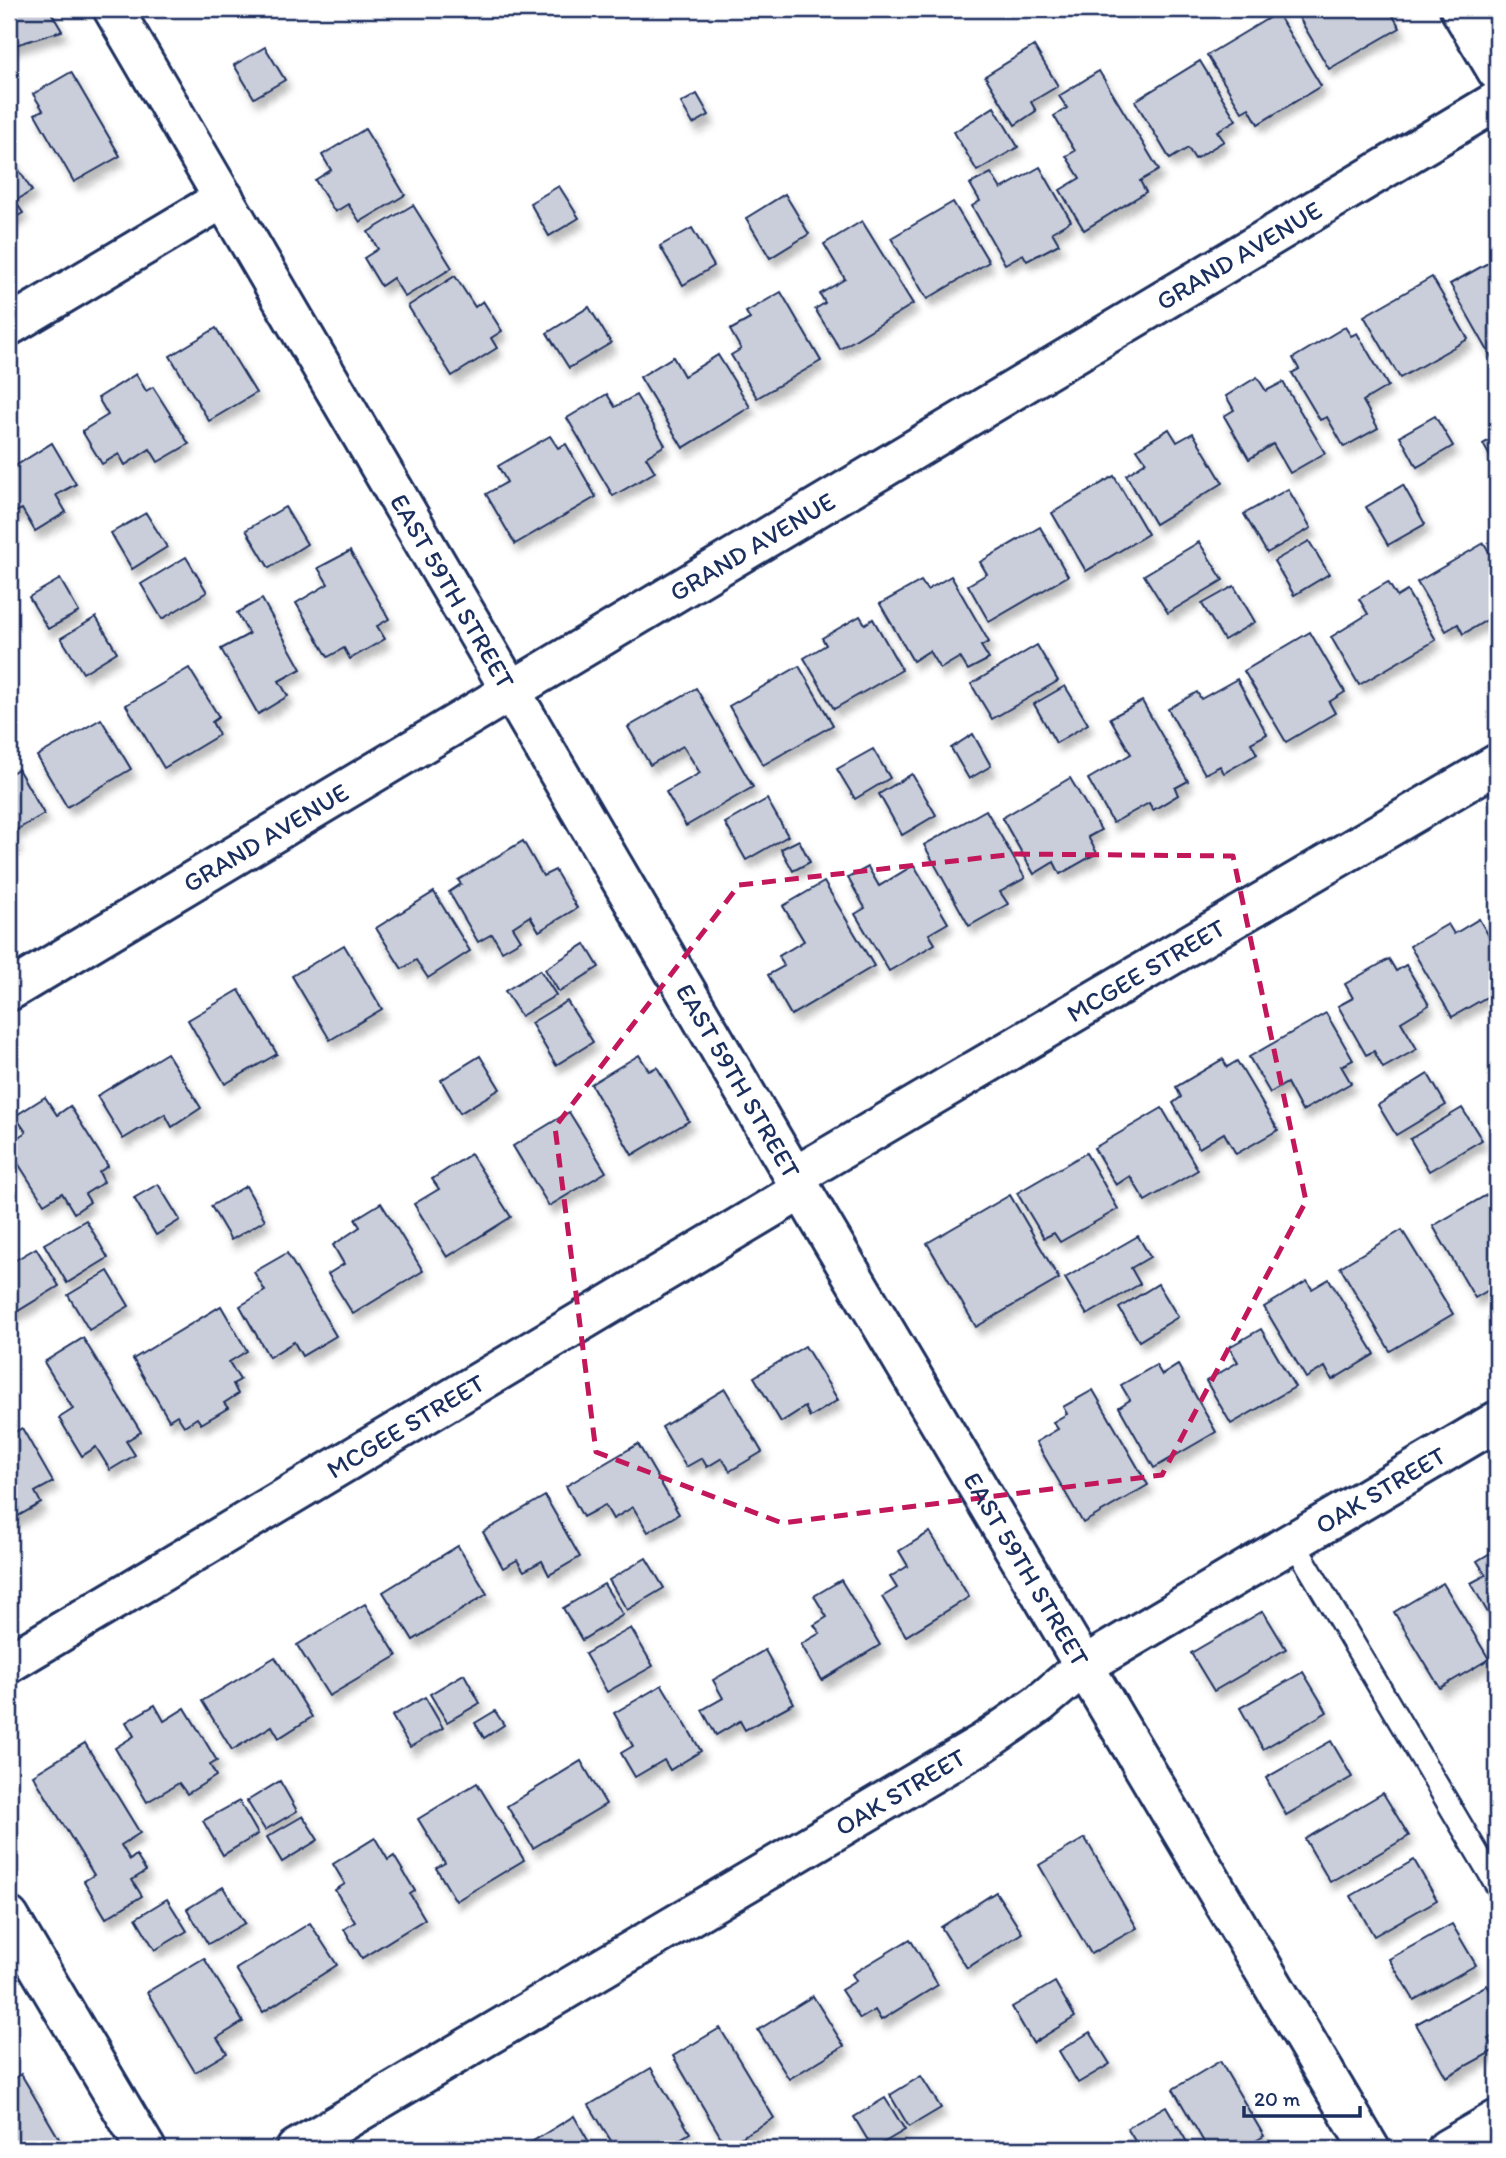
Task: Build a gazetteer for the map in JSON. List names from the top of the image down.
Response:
{
  "streets": {
    "street": [
      "GRAND AVENUE",
      "EAST 59TH STREET",
      "MCGEE STREET",
      "OAK STREET"
    ]
  },
  "crossings": [
    ["GRAND AVENUE", "EAST 59TH STREET"],
    ["EAST 59TH STREET", "MCGEE STREET"],
    ["EAST 59TH STREET", "OAK STREET"]
  ],
  "scale_bar": "20 m"
}
